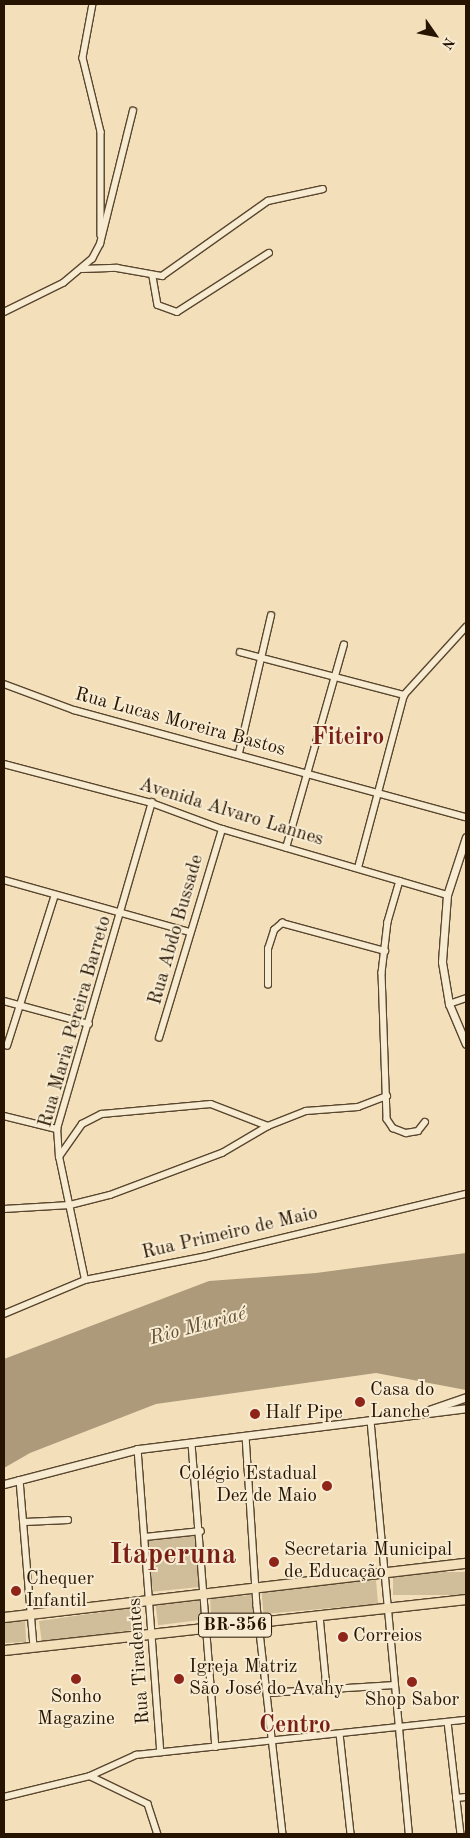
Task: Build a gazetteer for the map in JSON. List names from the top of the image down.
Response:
{
  "streets": {
    "highway": ["BR-356"],
    "street": [
      "Rua Lucas Moreira Bastos",
      "Avenida Alvaro Lannes",
      "Rua Abdo Bussade",
      "Rua Maria Pereira Barreto",
      "Rua Primeiro de Maio",
      "Rua Tiradentes"
    ]
  },
  "crossings": [
    ["Avenida Alvaro Lannes", "Rua Abdo Bussade"],
    ["Avenida Alvaro Lannes", "Rua Maria Pereira Barreto"],
    ["Rua Maria Pereira Barreto", "Rua Primeiro de Maio"],
    ["BR-356", "Rua Tiradentes"]
  ],
  "districts": ["Fiteiro", "Itaperuna", "Centro"],
  "water": ["Rio Muriaé"],
  "places": [
    "Casa do Lanche",
    "Half Pipe",
    "Colégio Estadual Dez de Maio",
    "Secretaria Municipal de Educação",
    "Chequer Infantil",
    "Correios",
    "Sonho Magazine",
    "Igreja Matriz São José do Avahy",
    "Shop Sabor"
  ],
  "north": "bottom right"
}
